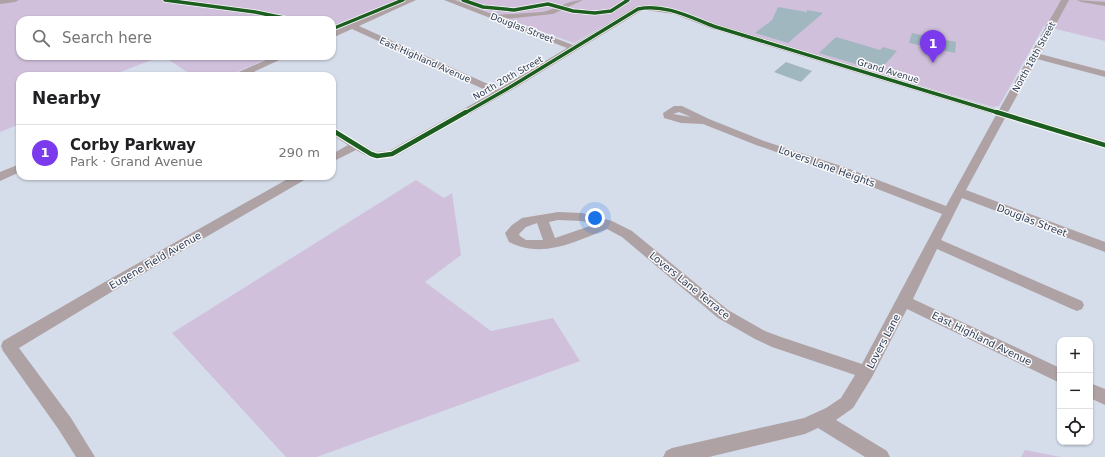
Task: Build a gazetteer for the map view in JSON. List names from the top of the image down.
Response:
{
  "streets": {
    "street": [
      "Douglas Street",
      "North 18th Street",
      "East Highland Avenue",
      "Grand Avenue",
      "North 20th Street",
      "Lovers Lane Heights",
      "Eugene Field Avenue",
      "Lovers Lane Terrace",
      "Lovers Lane"
    ]
  },
  "crossings": [
    ["Douglas Street", "North 20th Street"],
    ["Douglas Street", "Lovers Lane"],
    ["North 18th Street", "Grand Avenue"],
    ["North 18th Street", "Lovers Lane"],
    ["East Highland Avenue", "North 20th Street"],
    ["East Highland Avenue", "Lovers Lane"],
    ["Grand Avenue", "North 20th Street"],
    ["Grand Avenue", "Lovers Lane"],
    ["Lovers Lane Heights", "Lovers Lane"],
    ["Lovers Lane Terrace", "Lovers Lane"]
  ],
  "page": {
    "search": "Search here",
    "pins": "1",
    "heading": "Nearby",
    "list": [
      {
        "mark": "1",
        "name": "Corby Parkway",
        "note": "Park · Grand Avenue",
        "value": "290 m"
      }
    ],
    "map_buttons": ["+", "−"]
  }
}
